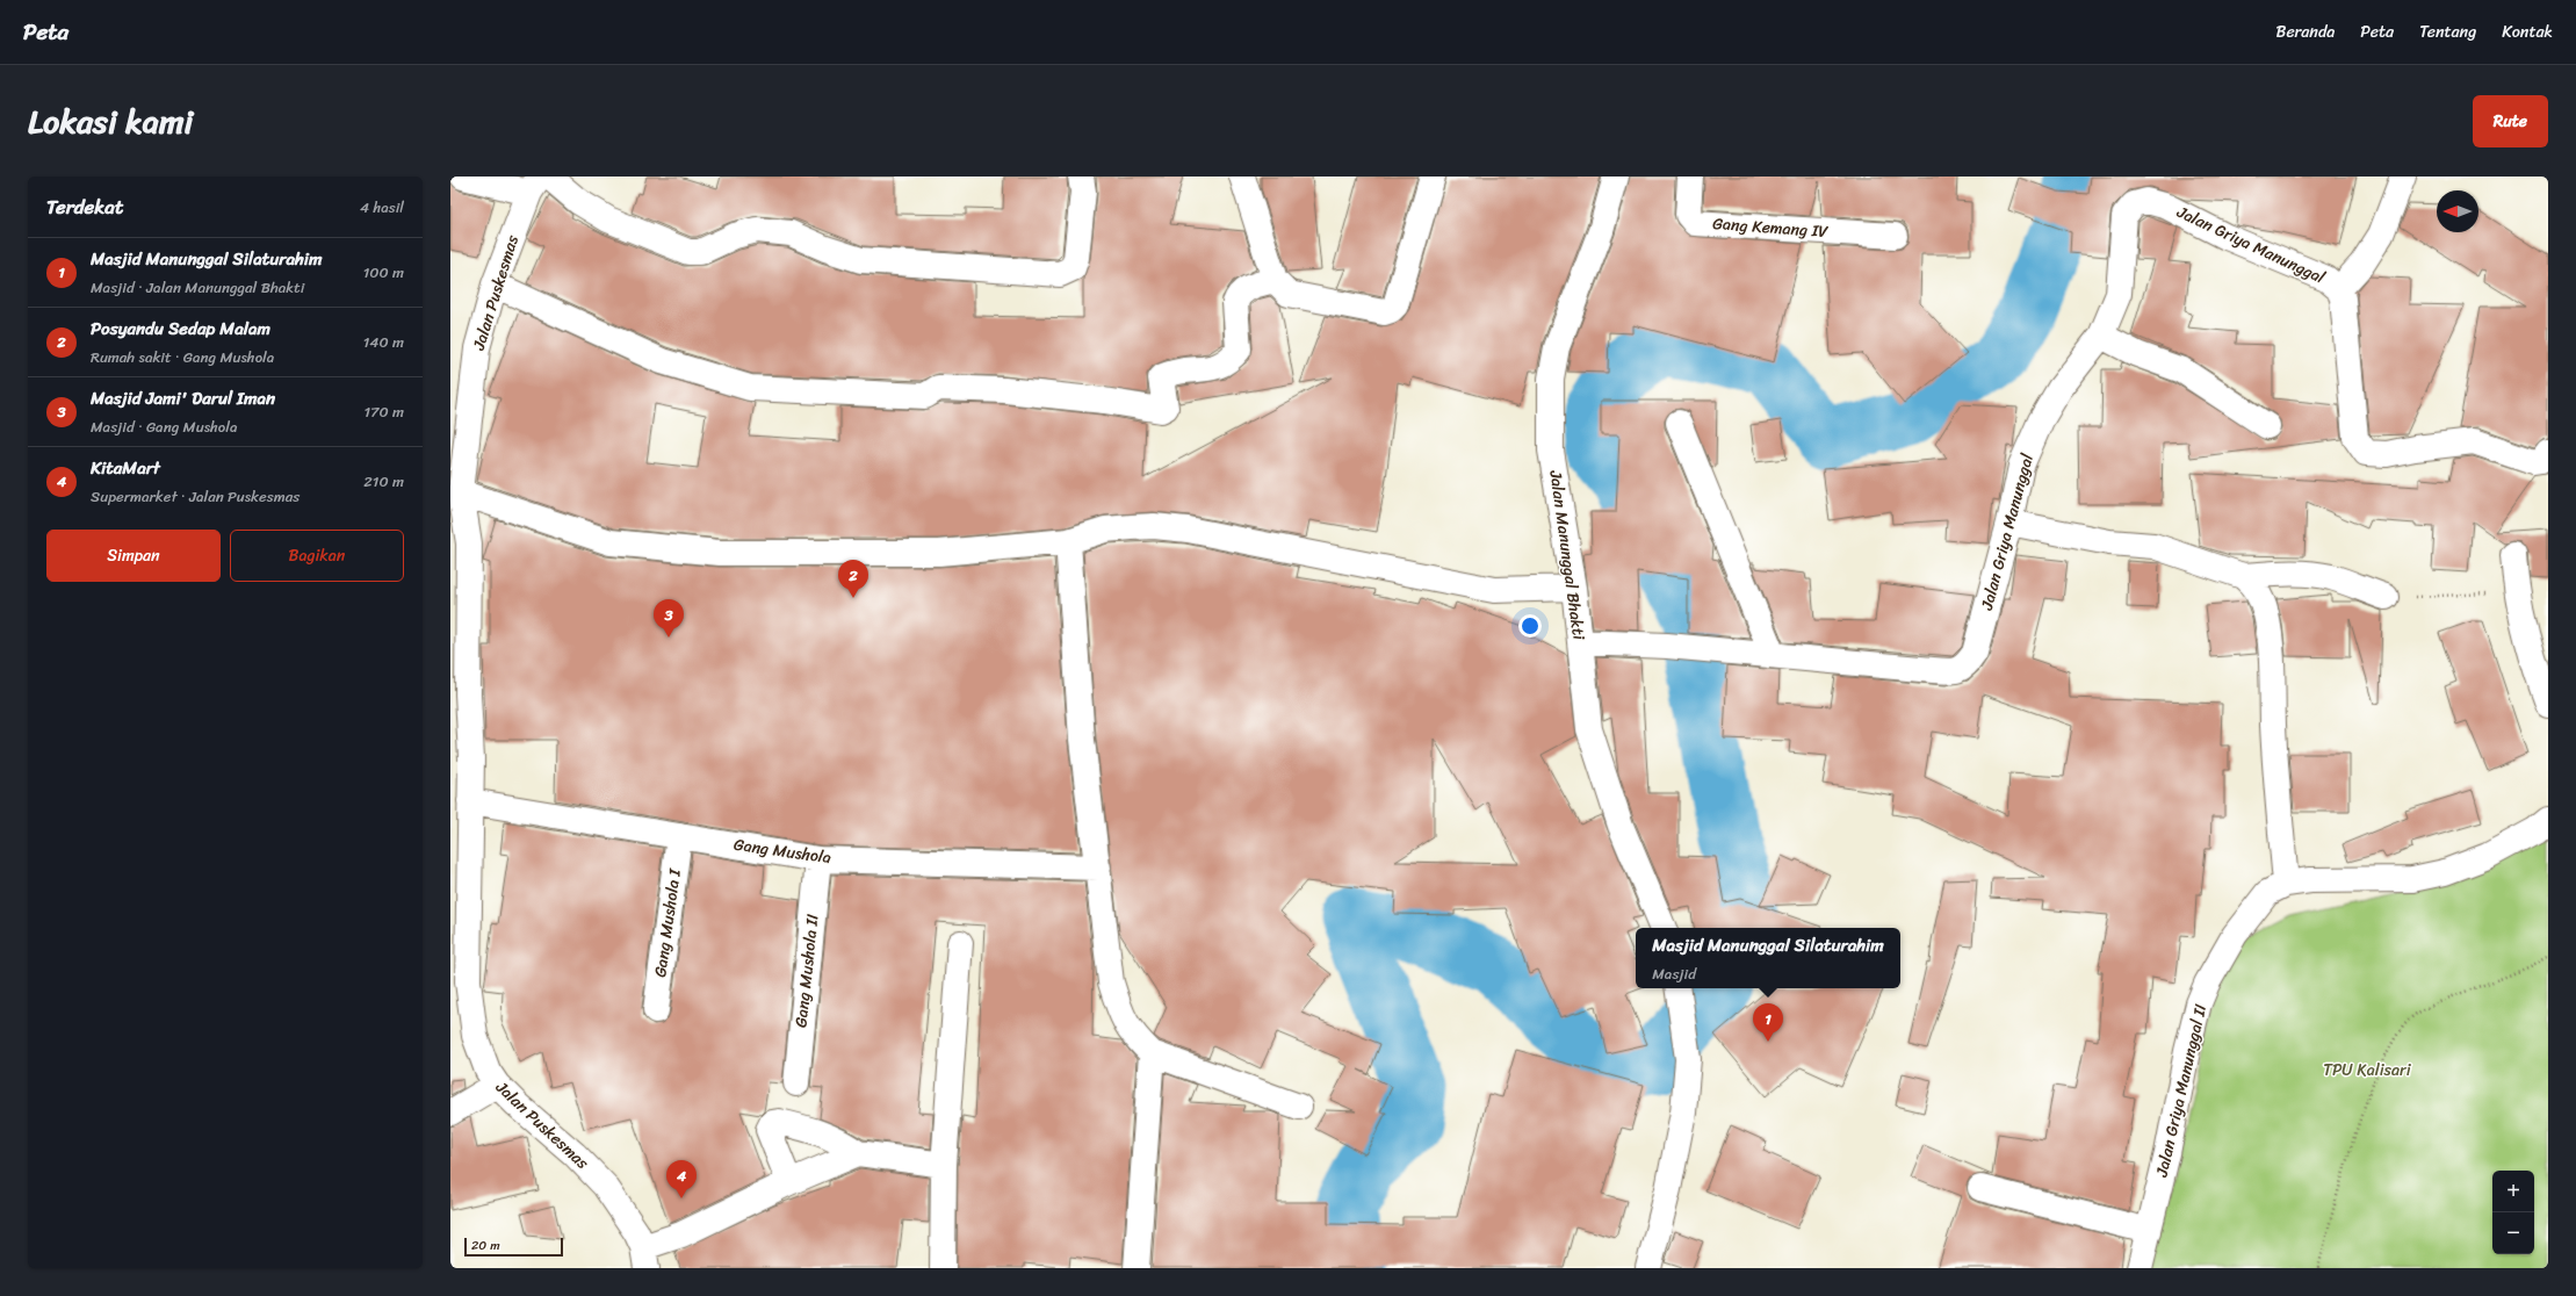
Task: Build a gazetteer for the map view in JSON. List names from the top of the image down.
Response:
{
  "streets": {
    "street": [
      "Gang Kemang IV",
      "Jalan Griya Manunggal",
      "Jalan Puskesmas",
      "Jalan Manunggal Bhakti",
      "Gang Mushola",
      "Gang Mushola I",
      "Gang Mushola II",
      "Jalan Griya Manunggal II"
    ]
  },
  "crossings": [
    ["Jalan Griya Manunggal", "Jalan Manunggal Bhakti"],
    ["Jalan Puskesmas", "Gang Mushola"],
    ["Gang Mushola", "Gang Mushola I"],
    ["Gang Mushola", "Gang Mushola II"]
  ],
  "parks": ["TPU Kalisari"],
  "scale_bar": "20 m",
  "north": "left",
  "page": {
    "header": "Peta",
    "nav": [
      "Beranda",
      "Peta",
      "Tentang",
      "Kontak"
    ],
    "title": "Lokasi kami",
    "buttons": [
      "Rute",
      ["Simpan", "Bagikan"]
    ],
    "heading": ["Terdekat", "4 hasil"],
    "list": [
      {
        "mark": "1",
        "name": "Masjid Manunggal Silaturahim",
        "note": "Masjid · Jalan Manunggal Bhakti",
        "value": "100 m"
      },
      {
        "mark": "2",
        "name": "Posyandu Sedap Malam",
        "note": "Rumah sakit · Gang Mushola",
        "value": "140 m"
      },
      {
        "mark": "3",
        "name": "Masjid Jami' Darul Iman",
        "note": "Masjid · Gang Mushola",
        "value": "170 m"
      },
      {
        "mark": "4",
        "name": "KitaMart",
        "note": "Supermarket · Jalan Puskesmas",
        "value": "210 m"
      }
    ],
    "pins": [
      "2",
      "3",
      "1",
      "4"
    ],
    "popup": ["Masjid Manunggal Silaturahim", "Masjid"],
    "map_buttons": ["+", "−"],
    "scale": "20 m"
  }
}
